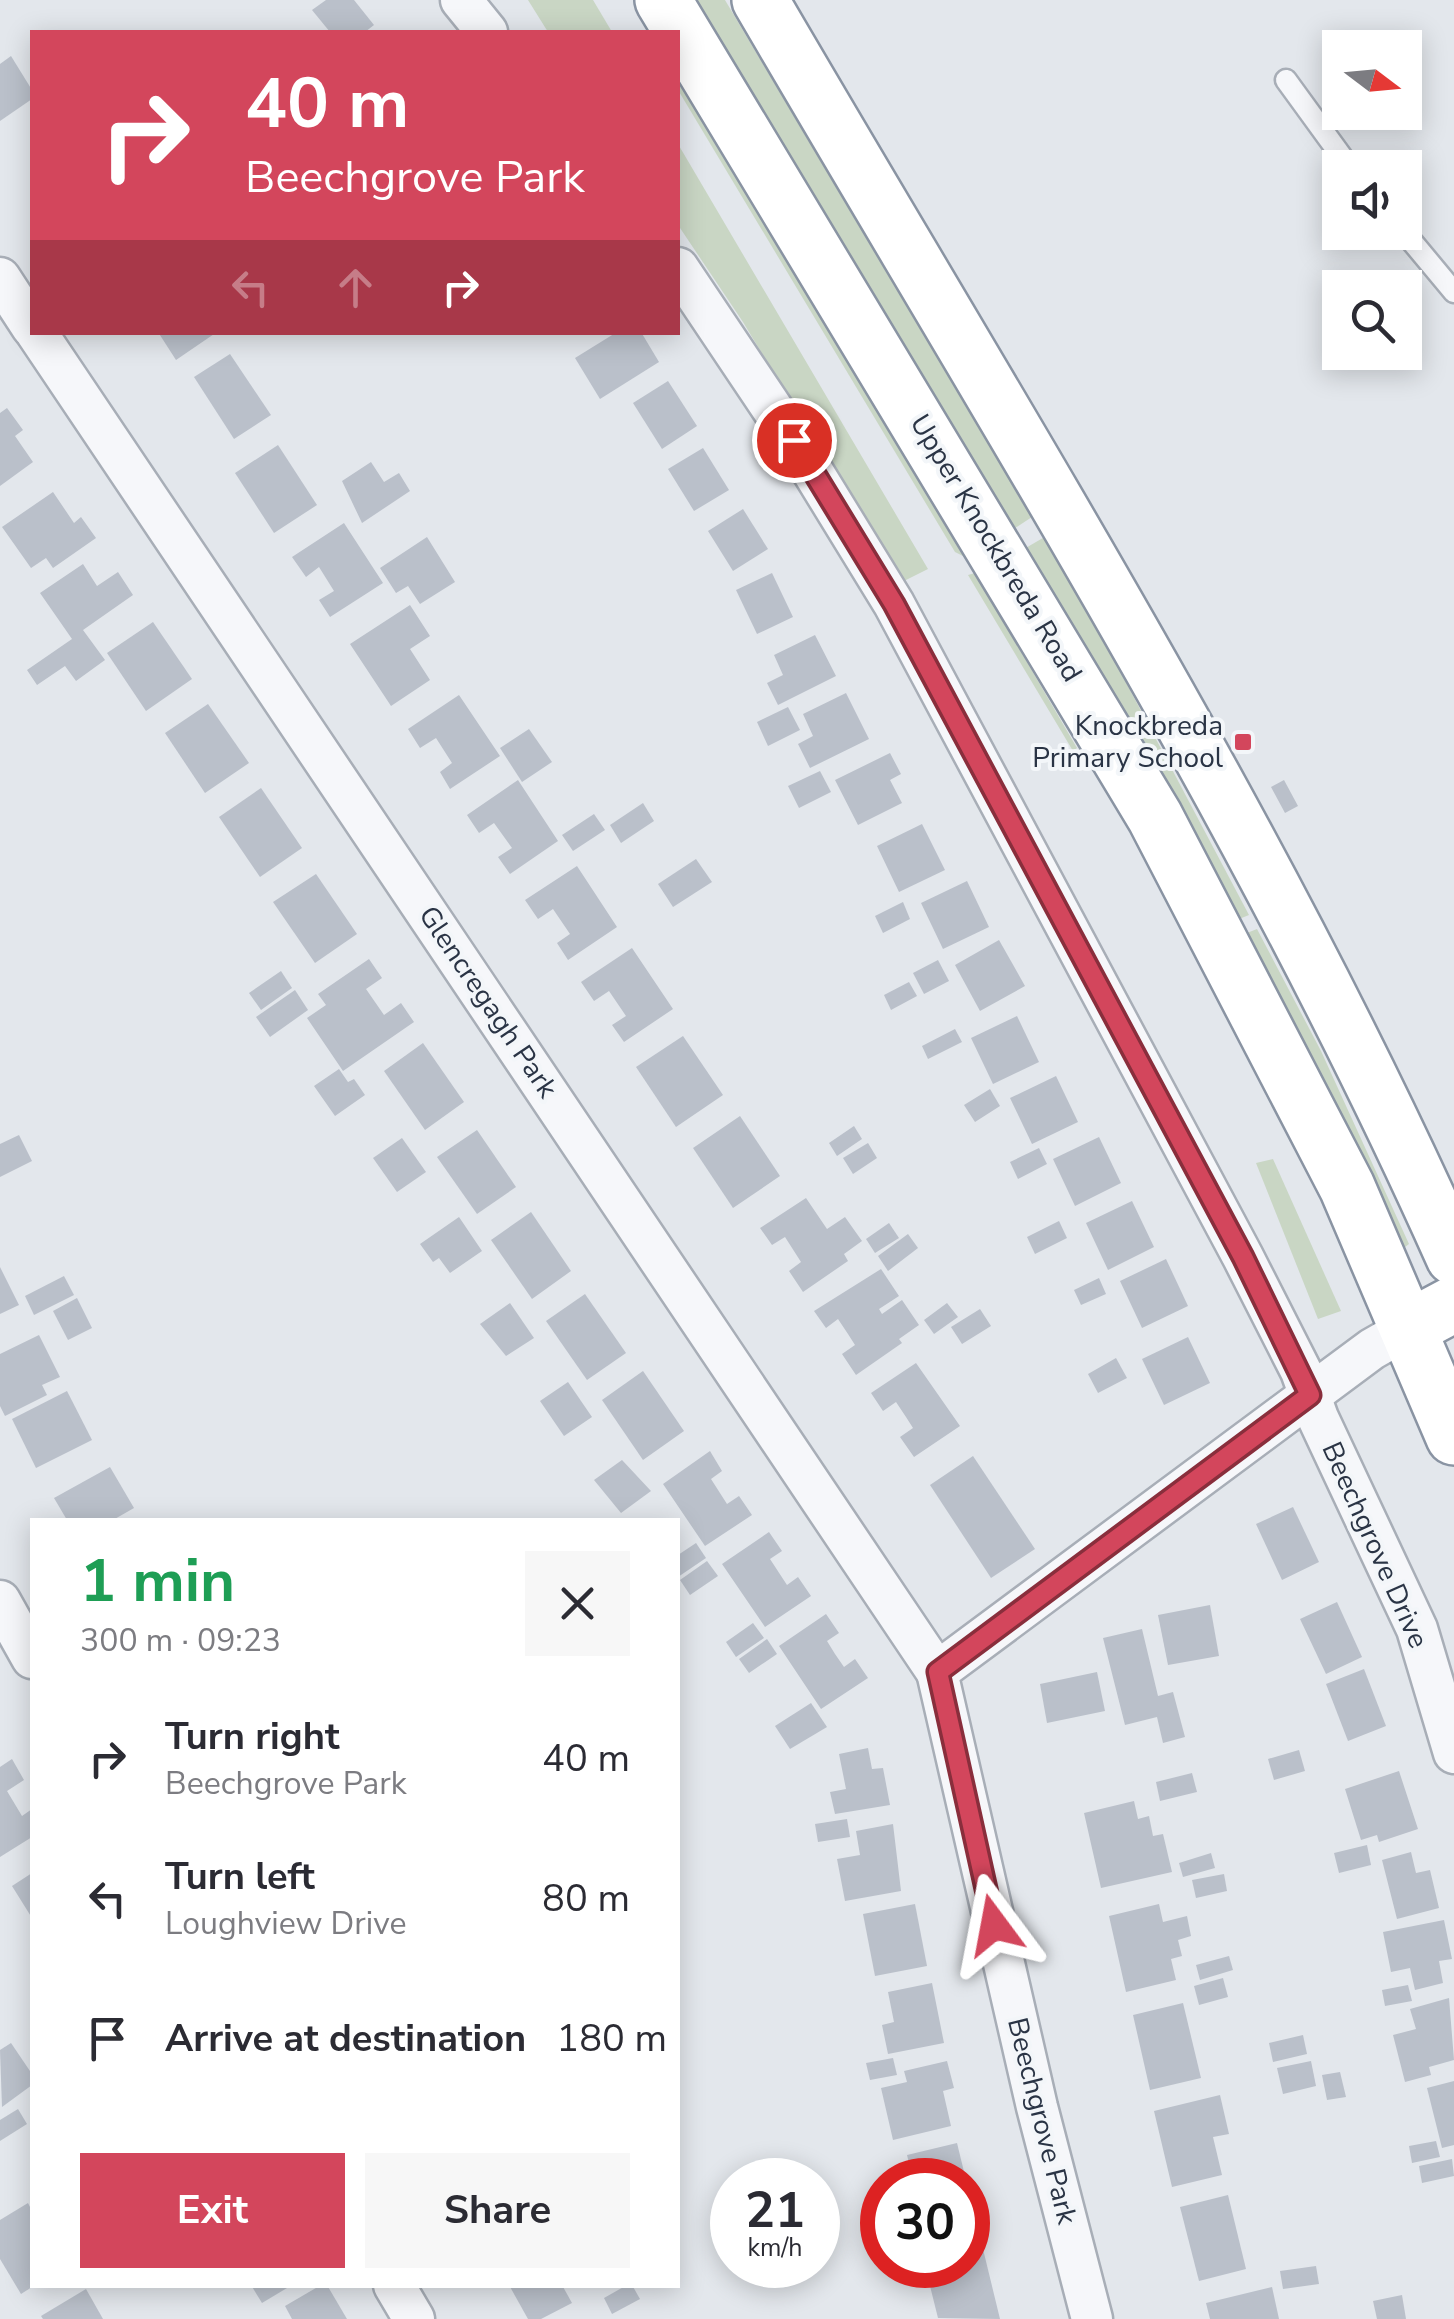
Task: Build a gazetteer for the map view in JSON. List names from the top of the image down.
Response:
{
  "streets": {
    "highway": ["Upper Knockbreda Road"],
    "street": ["Glencregagh Park", "Beechgrove Drive", "Beechgrove Park"]
  },
  "crossings": [
    ["Glencregagh Park", "Beechgrove Park"]
  ],
  "places": {
    "transit": ["Knockbreda Primary School"]
  },
  "north": "right",
  "page": {
    "turn": ["40 m", "Beechgrove Park"],
    "heading": ["1 min", "300 m · 09:23"],
    "list": [
      {
        "name": "Turn right",
        "note": "Beechgrove Park",
        "value": "40 m"
      },
      {
        "name": "Turn left",
        "note": "Loughview Drive",
        "value": "80 m"
      },
      {
        "name": "Arrive at destination",
        "value": "180 m"
      }
    ],
    "buttons": ["Exit", "Share"],
    "speed": "21 km/h",
    "limit": "30"
  }
}
